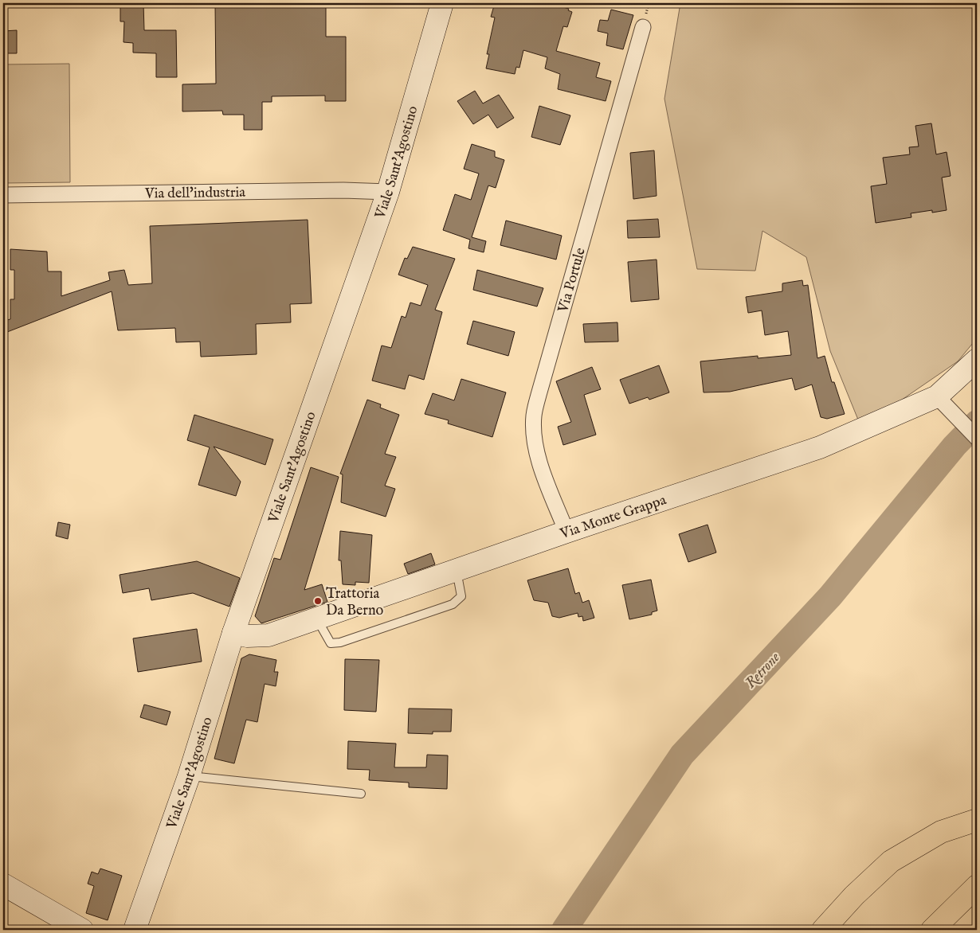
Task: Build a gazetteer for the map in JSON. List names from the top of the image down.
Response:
{
  "streets": {
    "main road": ["Viale Sant'Agostino", "Via Monte Grappa"],
    "street": ["Via dell'industria", "Via Portule"]
  },
  "crossings": [
    ["Viale Sant'Agostino", "Via dell'industria"],
    ["Viale Sant'Agostino", "Via Monte Grappa"],
    ["Via Portule", "Via Monte Grappa"]
  ],
  "water": ["Retrone"],
  "places": ["Trattoria Da Berno"]
}
